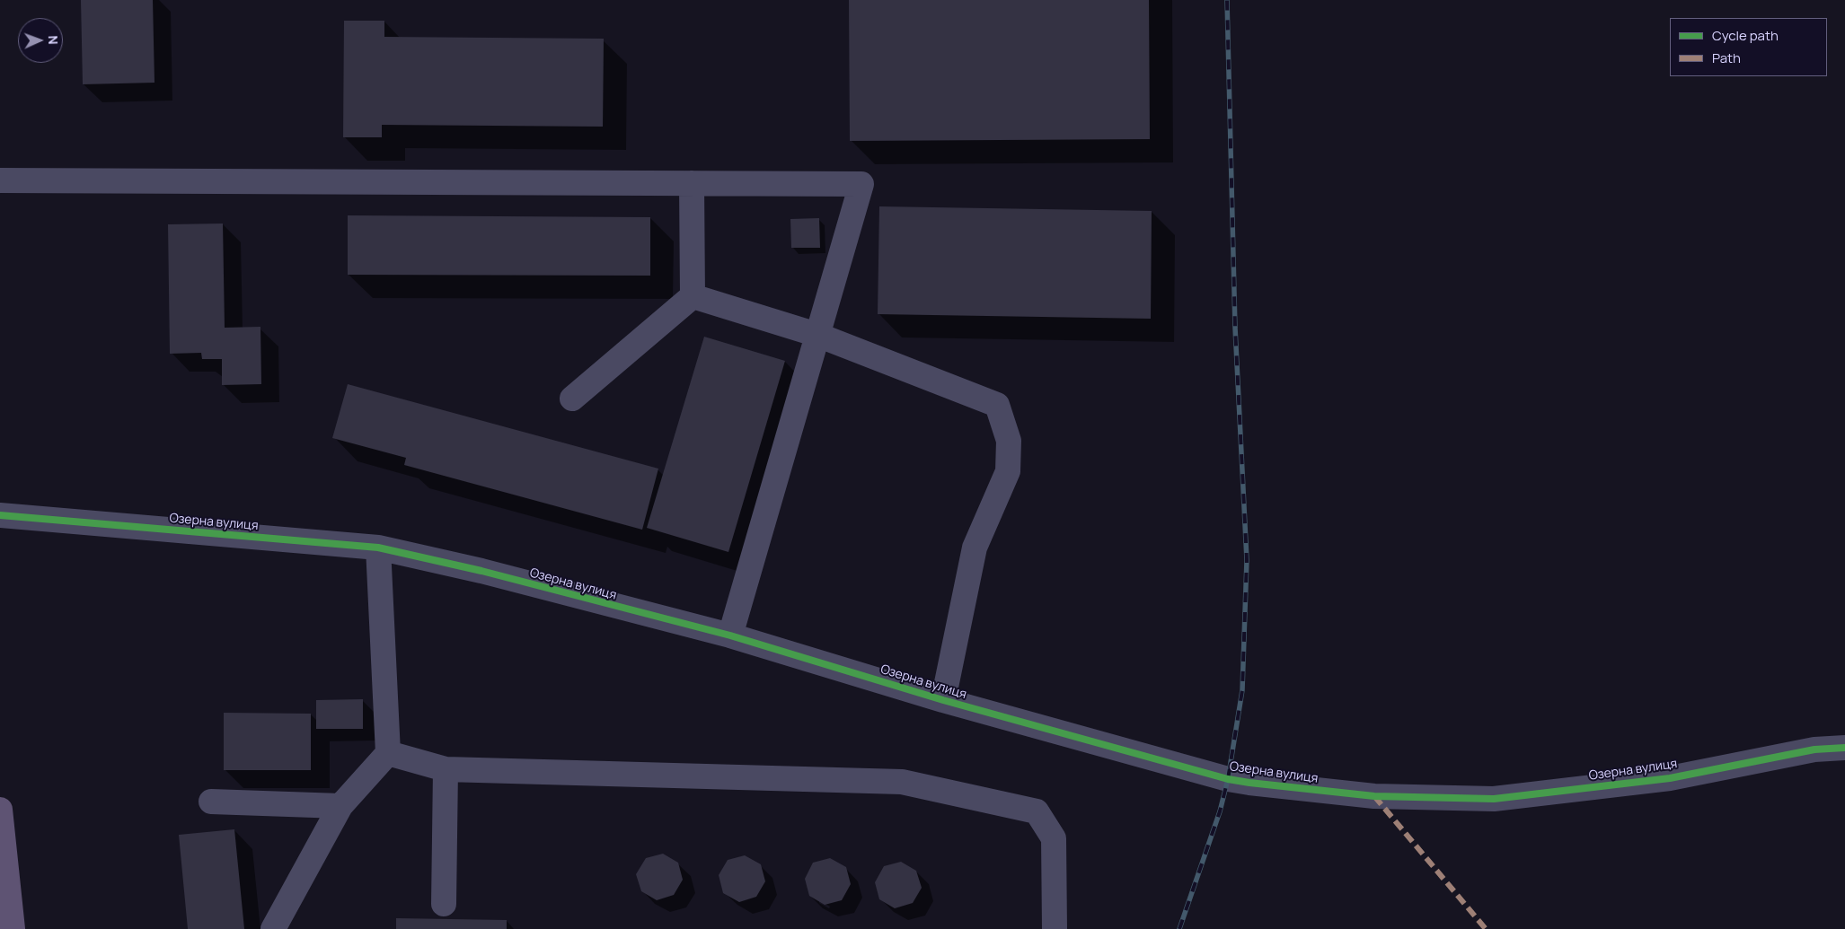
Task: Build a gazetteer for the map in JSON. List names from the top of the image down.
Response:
{
  "streets": {
    "street": ["Озерна вулиця"]
  },
  "legend": ["Cycle path", "Path"],
  "north": "right"
}
